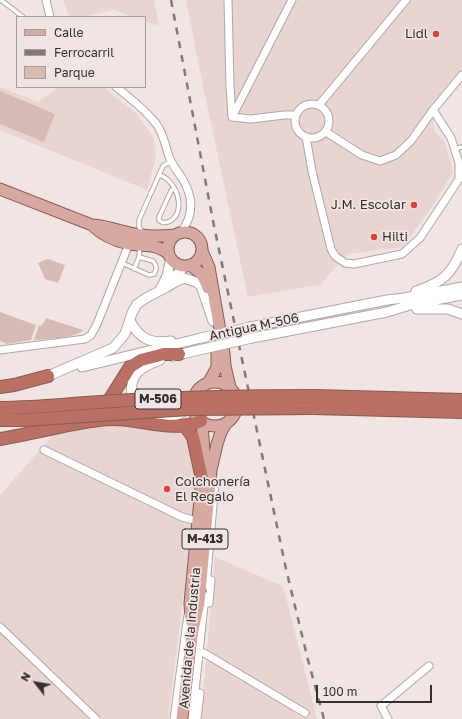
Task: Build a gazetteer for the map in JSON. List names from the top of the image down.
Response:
{
  "streets": {
    "highway": ["M-506"],
    "main road": ["M-413", "Avenida de la Industria"],
    "street": ["Antigua M-506"]
  },
  "crossings": [
    ["Antigua M-506", "M-413"],
    ["M-413", "Avenida de la Industria"]
  ],
  "places": [
    "Lidl",
    "J.M. Escolar",
    "Hilti",
    "Colchonería El Regalo"
  ],
  "legend": ["Calle", "Ferrocarril", "Parque"],
  "scale_bar": "100 m",
  "north": "top left"
}
